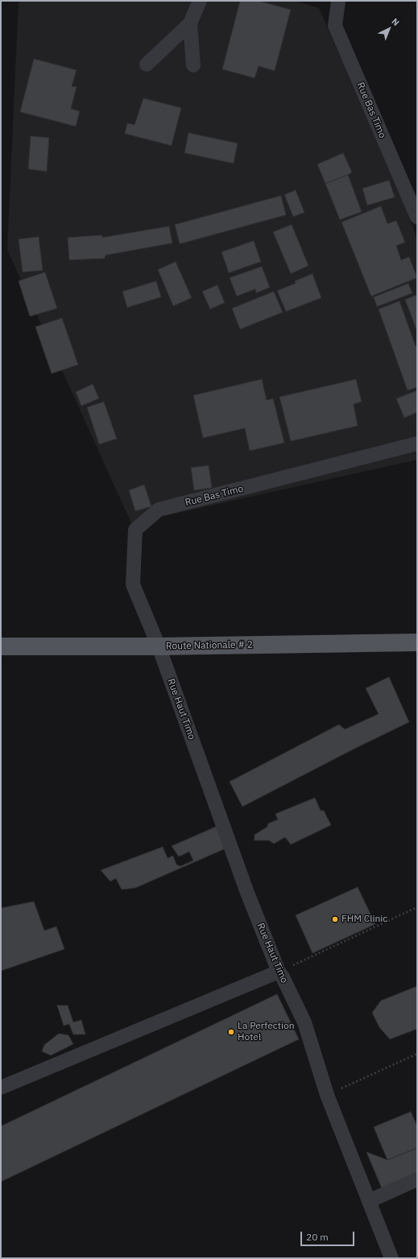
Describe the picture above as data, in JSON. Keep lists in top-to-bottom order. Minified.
{"streets":{"main road":["Route Nationale # 2"],"street":["Rue Bas Timo","Rue Haut Timo"]},"crossings":[["Rue Bas Timo","Route Nationale # 2"],["Rue Bas Timo","Rue Haut Timo"],["Route Nationale # 2","Rue Haut Timo"]],"places":["FHM Clinic","La Perfection Hotel"],"scale_bar":"20 m","north":"top right"}
